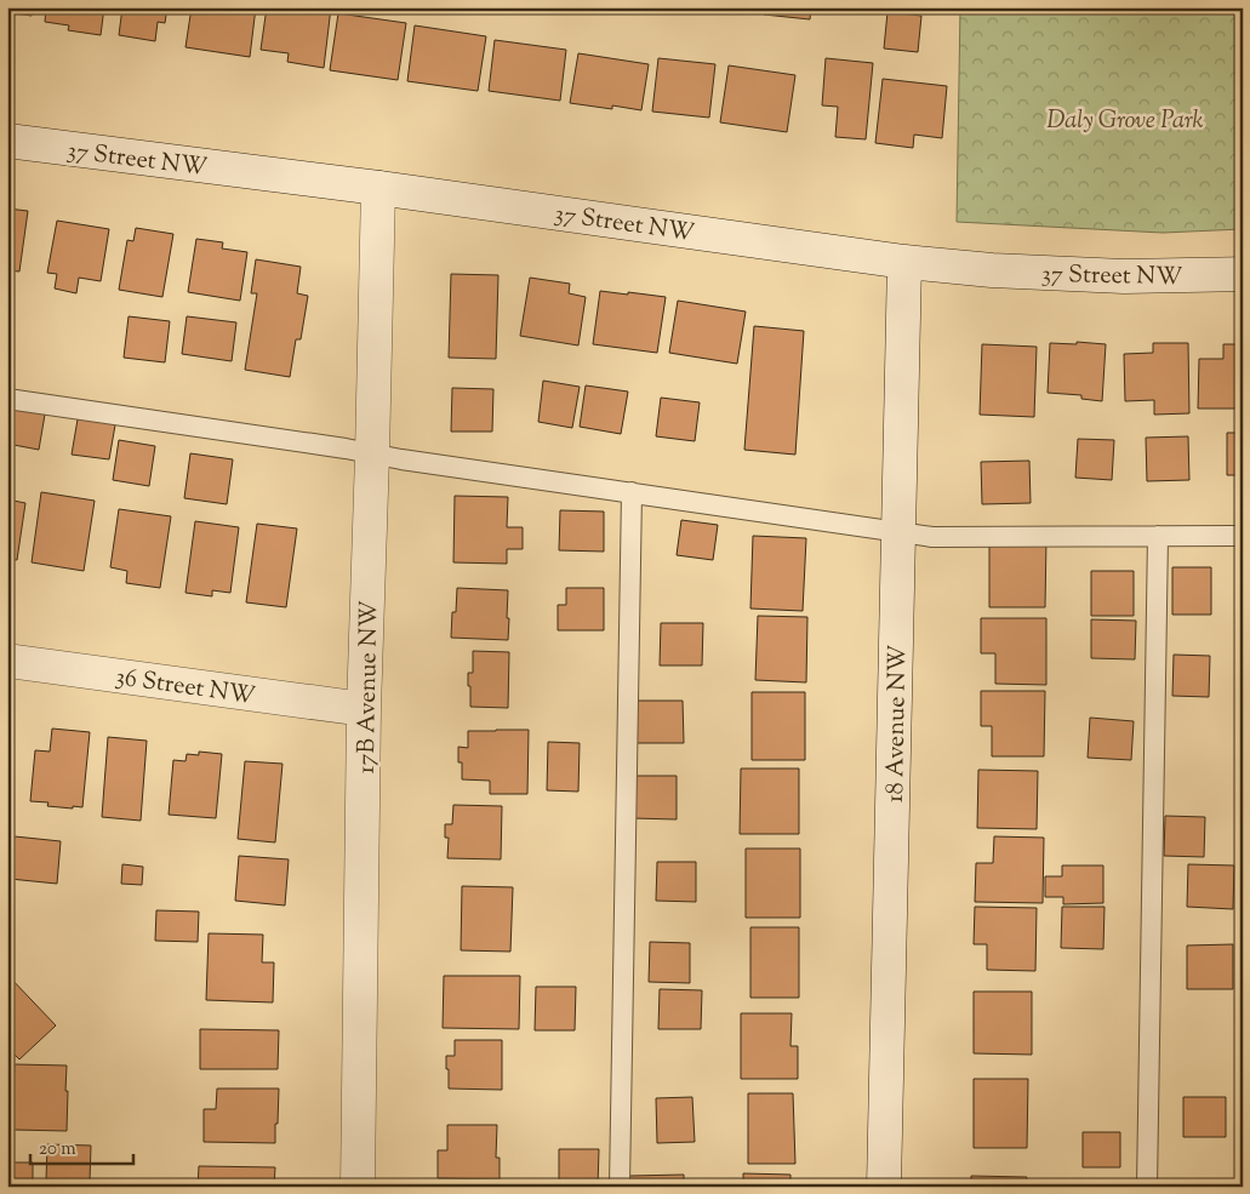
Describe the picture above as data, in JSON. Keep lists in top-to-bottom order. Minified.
{"streets":{"street":["37 Street NW","36 Street NW","17B Avenue NW","18 Avenue NW"]},"crossings":[["37 Street NW","17B Avenue NW"],["37 Street NW","18 Avenue NW"],["36 Street NW","17B Avenue NW"]],"parks":["Daly Grove Park"],"scale_bar":"20 m"}
